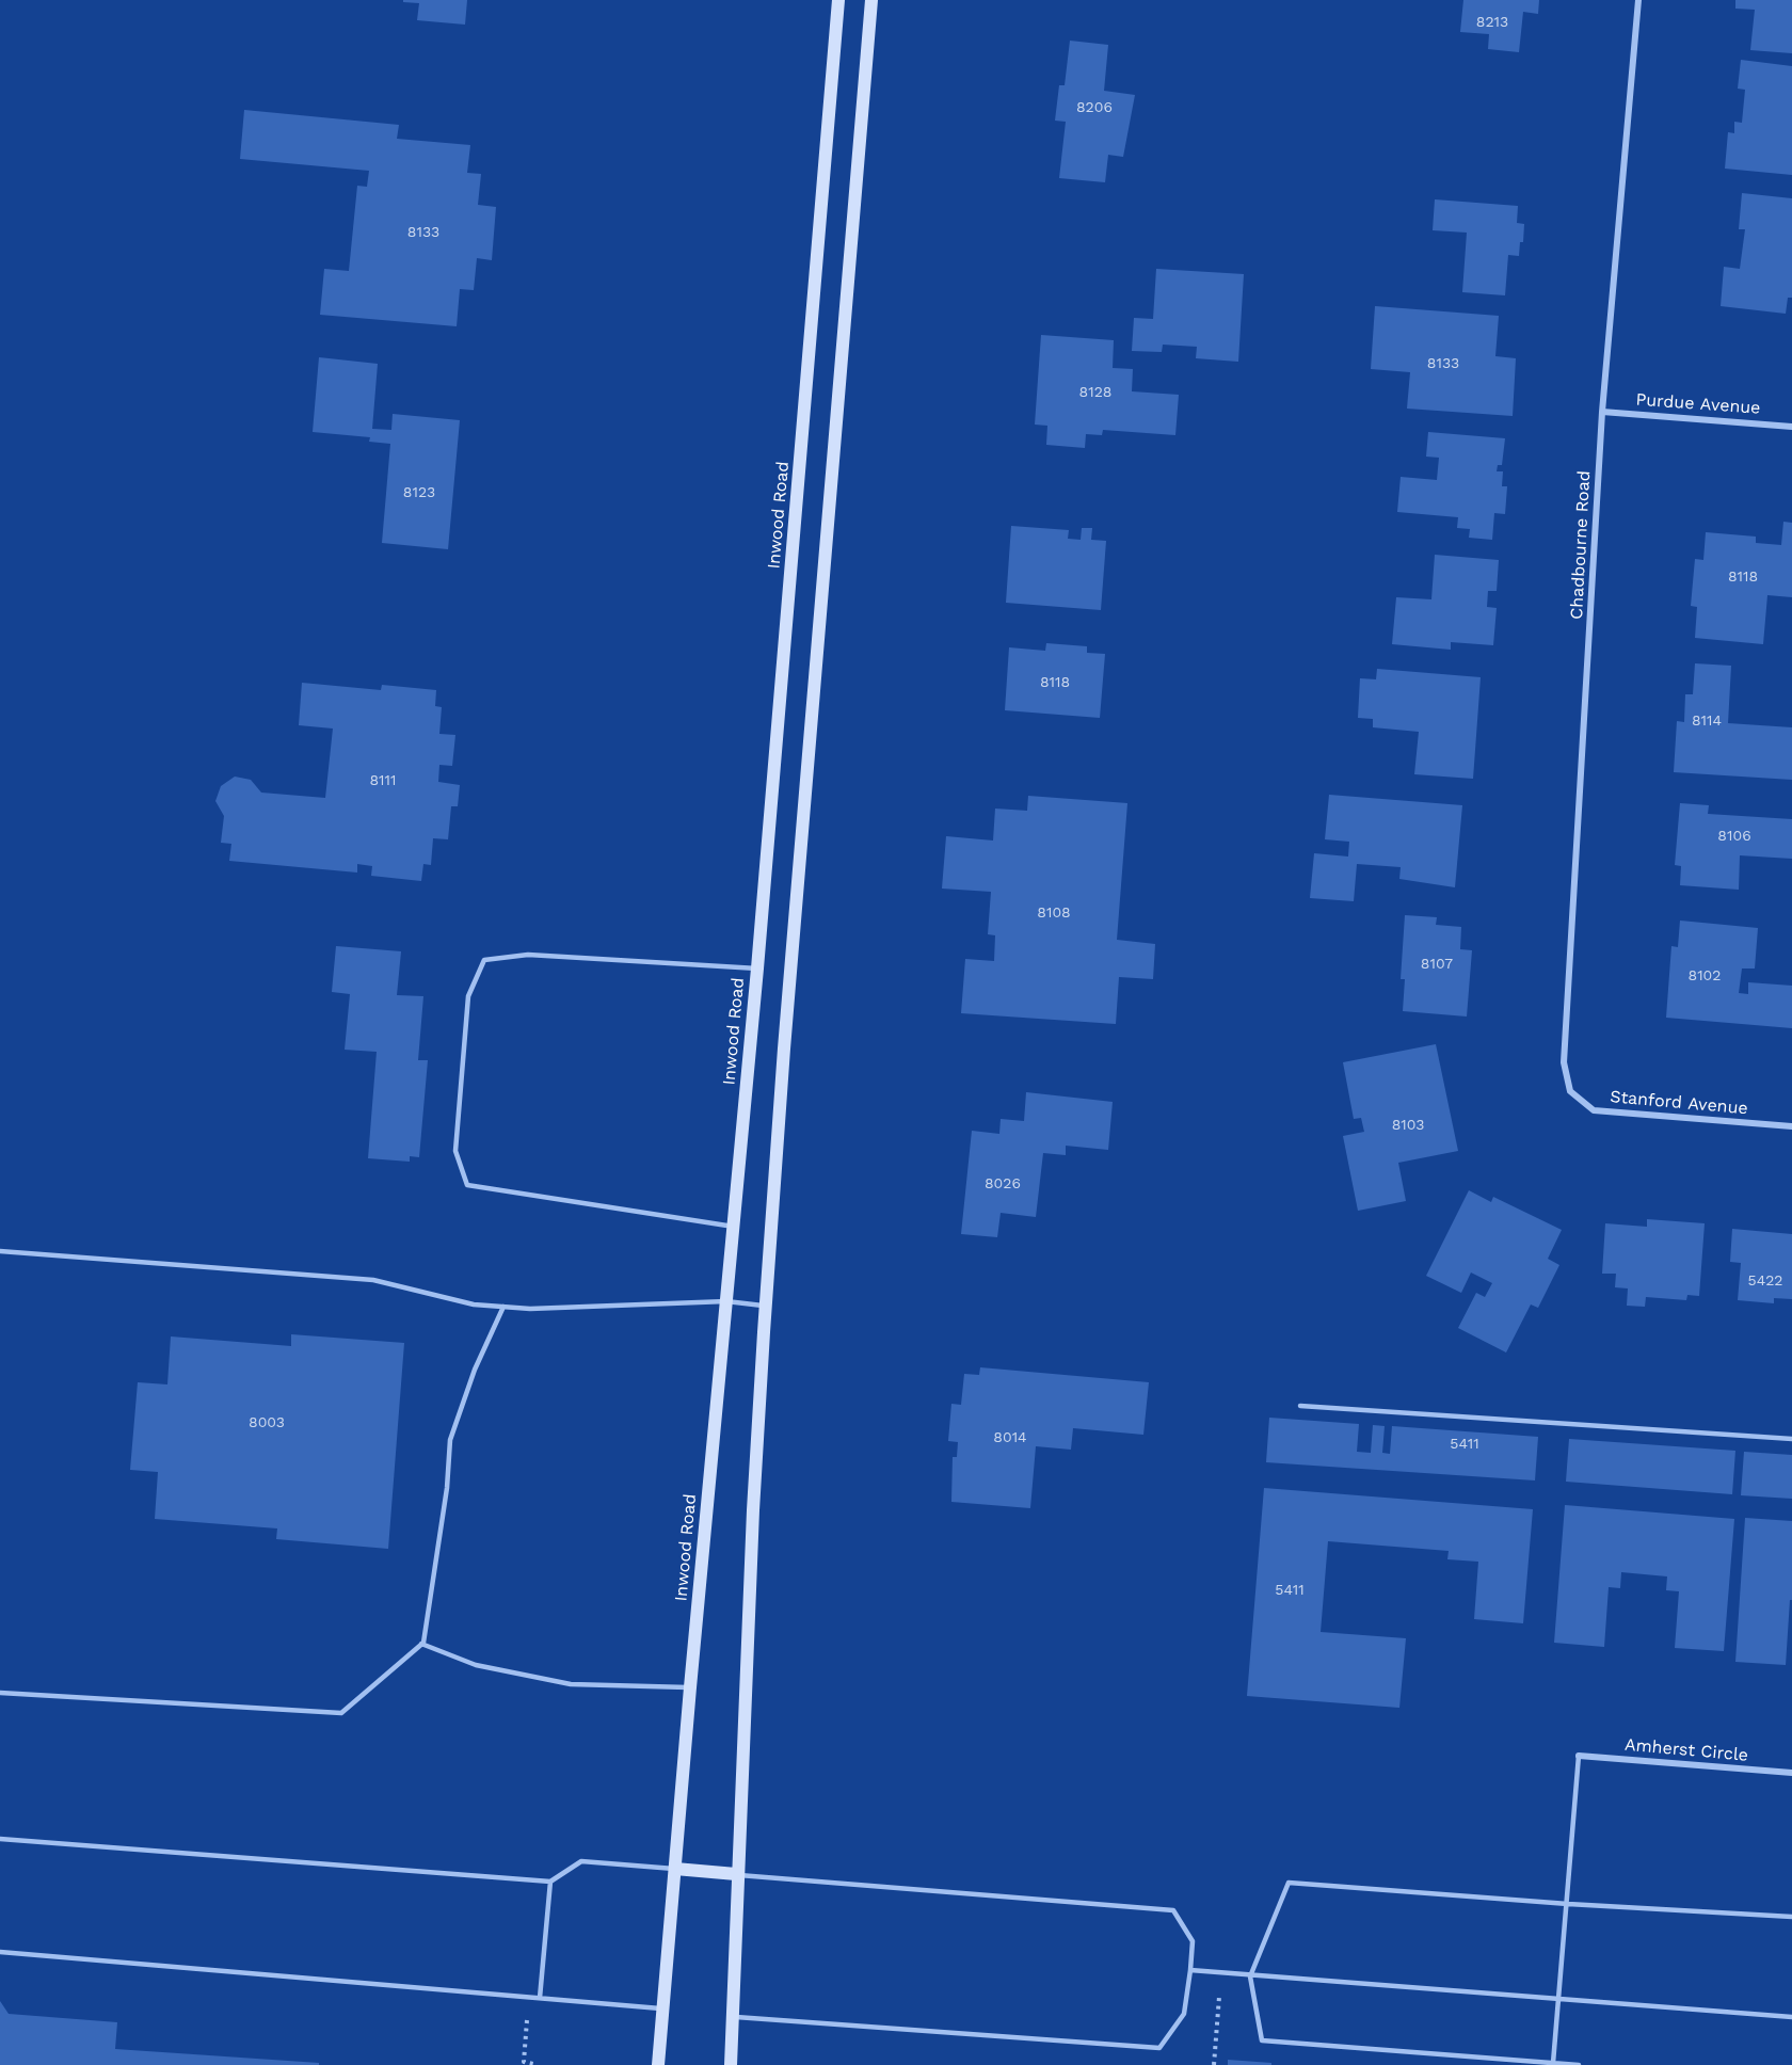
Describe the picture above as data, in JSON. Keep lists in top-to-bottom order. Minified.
{"streets":{"main road":["Inwood Road"],"street":["Purdue Avenue","Chadbourne Road","Stanford Avenue","Amherst Circle"]},"crossings":[["Purdue Avenue","Chadbourne Road"],["Chadbourne Road","Stanford Avenue"]],"house_numbers":["8213","8206","8133","8133","8128","8123","8118","8118","8114","8111","8106","8108","8107","8102","8103","8026","5422","8003","8014","5411","5411"]}
